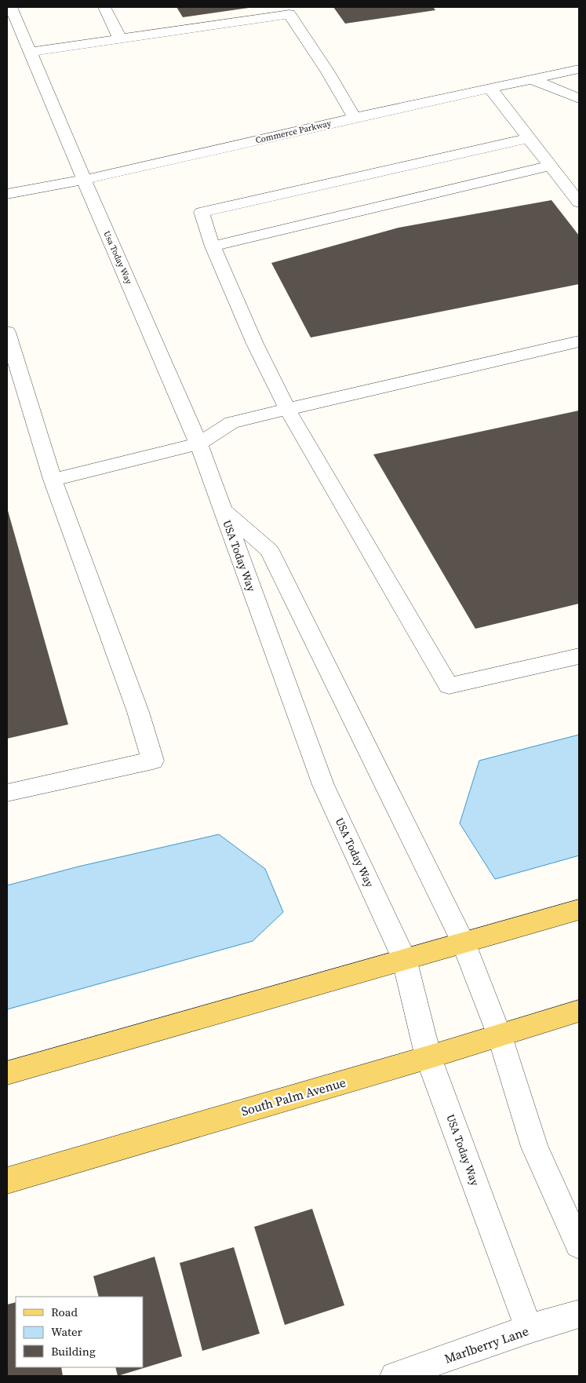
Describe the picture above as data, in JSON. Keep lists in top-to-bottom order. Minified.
{"streets":{"main road":["South Palm Avenue"],"street":["Commerce Parkway","Usa Today Way","USA Today Way","Marlberry Lane"]},"crossings":[["Commerce Parkway","Usa Today Way"],["Usa Today Way","USA Today Way"],["USA Today Way","South Palm Avenue"],["USA Today Way","Marlberry Lane"]],"legend":["Road","Water","Building"]}
